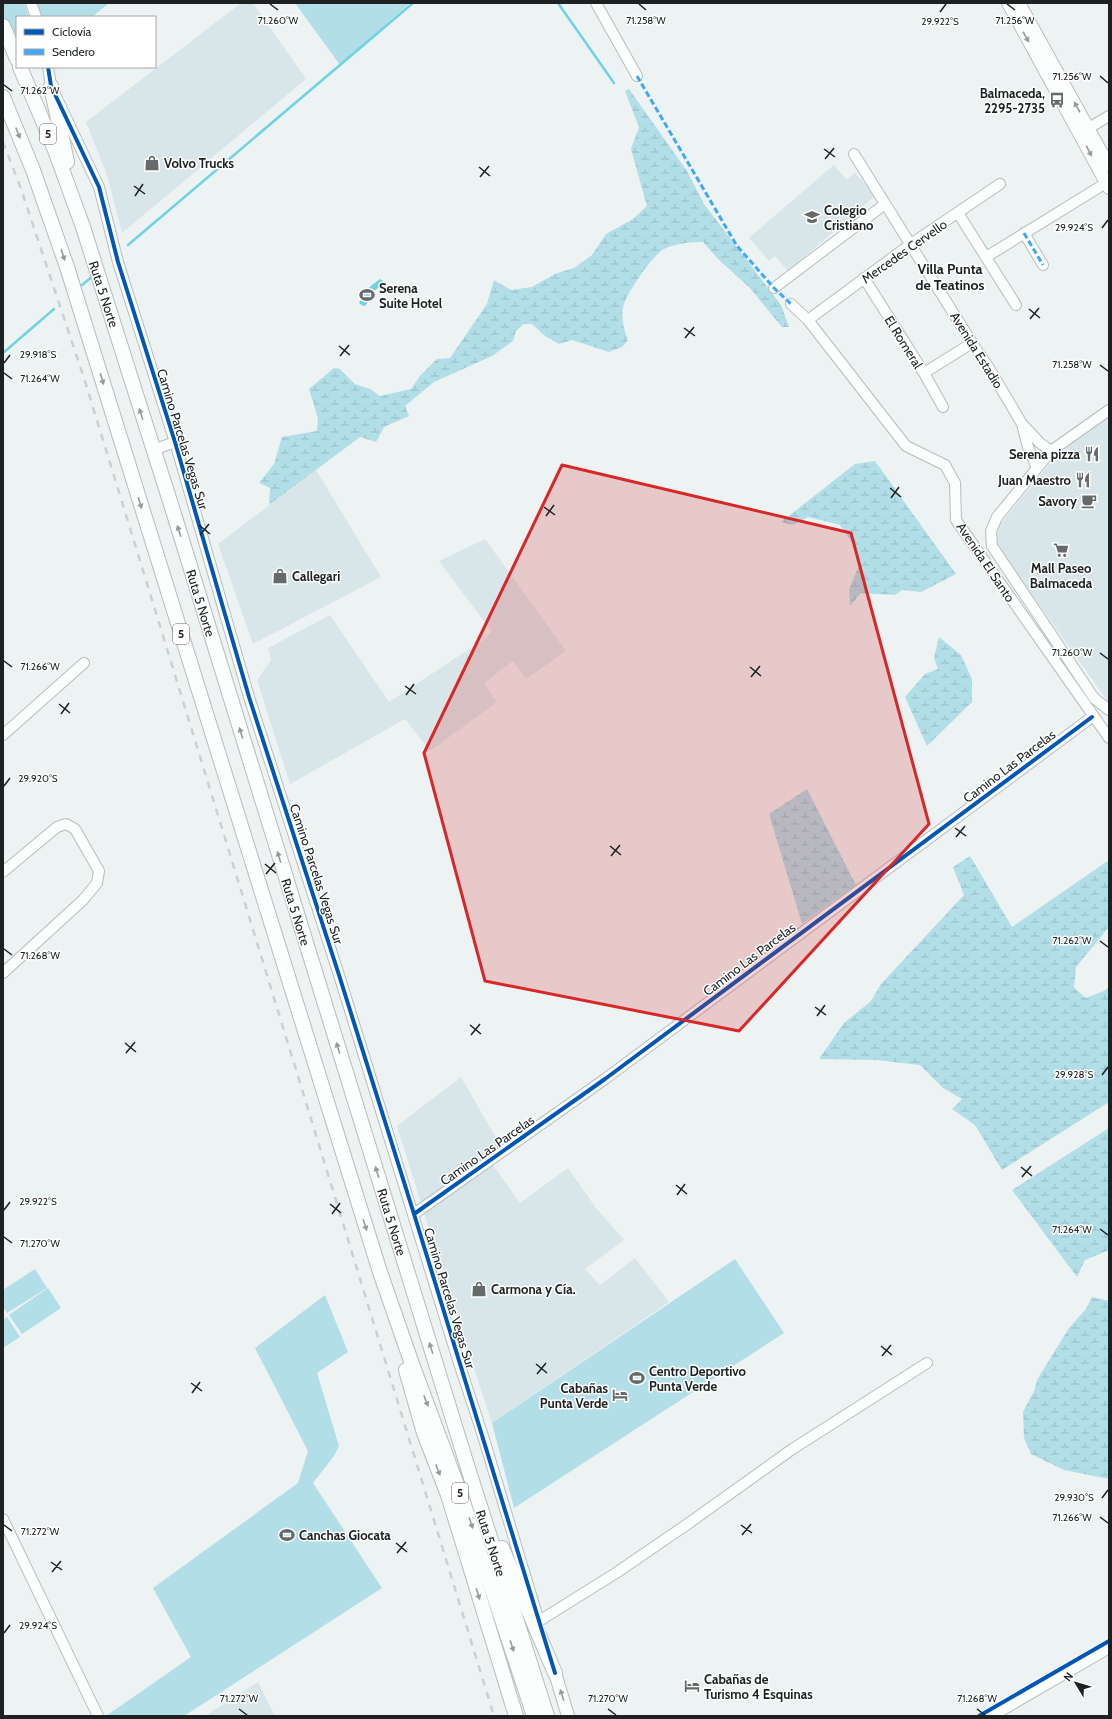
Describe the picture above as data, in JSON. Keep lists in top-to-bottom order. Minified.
{"streets":{"highway":["5","Ruta 5 Norte"],"main road":["Camino Parcelas Vegas Sur"],"street":["Mercedes Cervello","El Romeral","Avenida Estadio","Avenida El Santo","Camino Las Parcelas"]},"crossings":[["Mercedes Cervello","El Romeral"],["Mercedes Cervello","Avenida Estadio"],["Mercedes Cervello","Avenida El Santo"],["Camino Parcelas Vegas Sur","Camino Las Parcelas"],["Avenida El Santo","Camino Las Parcelas"]],"districts":["Villa Punta de Teatinos"],"places":{"bus stop":["Balmaceda, 2295-2735"],"shop":["Volvo Trucks","Callegari","Carmona y Cía."],"school or university":["Colegio Cristiano"],"sports":["Serena Suite Hotel","Centro Deportivo Punta Verde","Canchas Giocata"],"restaurant":["Serena pizza","Juan Maestro"],"cafe":["Savory"],"supermarket":["Mall Paseo Balmaceda"],"hotel":["Cabañas Punta Verde","Cabañas de Turismo 4 Esquinas"]},"legend":["Ciclovía","Sendero"],"north":"top left","coordinates":["71.260°W","71.258°W","71.256°W","29.922°S","71.262°W","29.924°S","29.918°S","71.264°W","71.266°W","29.920°S","71.268°W","29.928°S","71.270°W","29.930°S","71.272°W"]}
